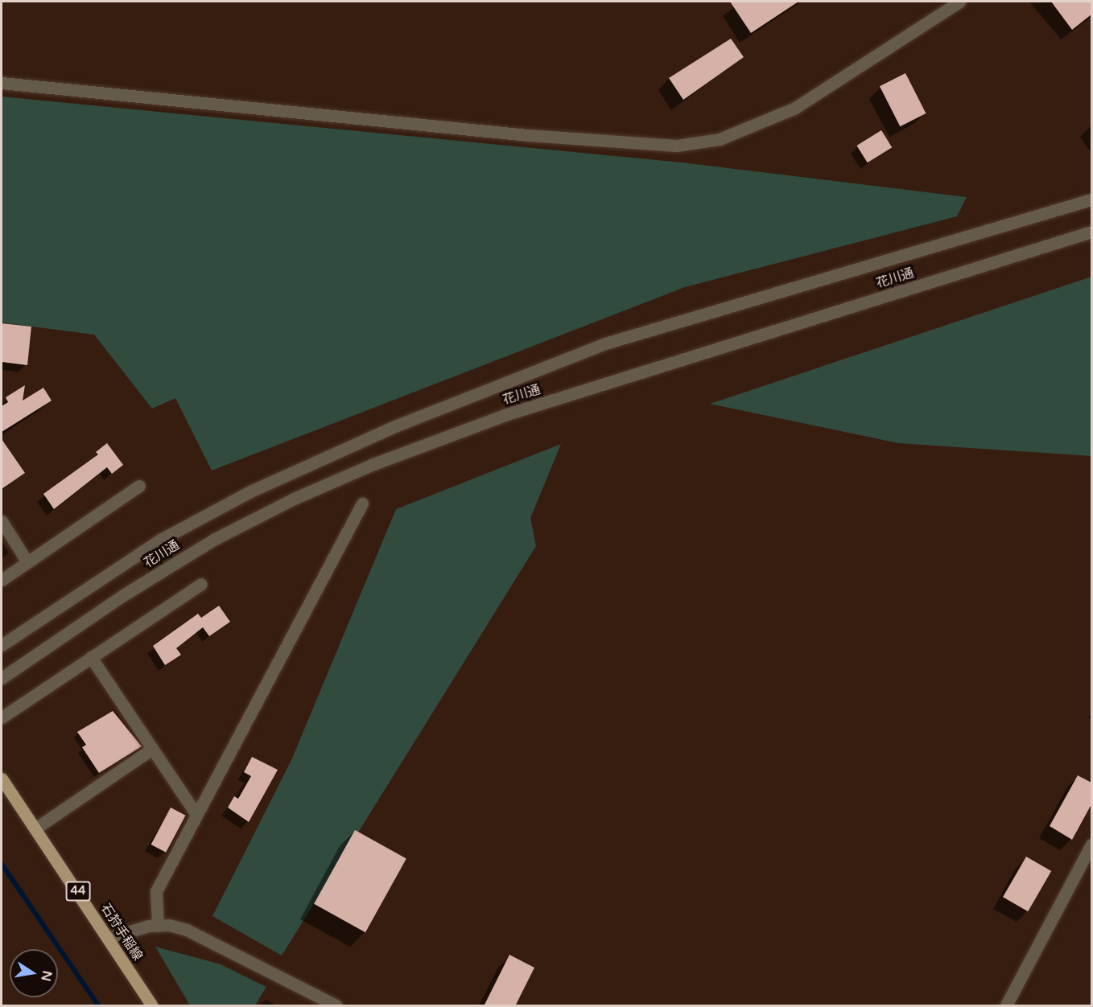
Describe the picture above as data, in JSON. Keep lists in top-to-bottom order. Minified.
{"streets":{"main road":["44","石狩手稲線"],"street":["花川通"]},"north":"right"}
